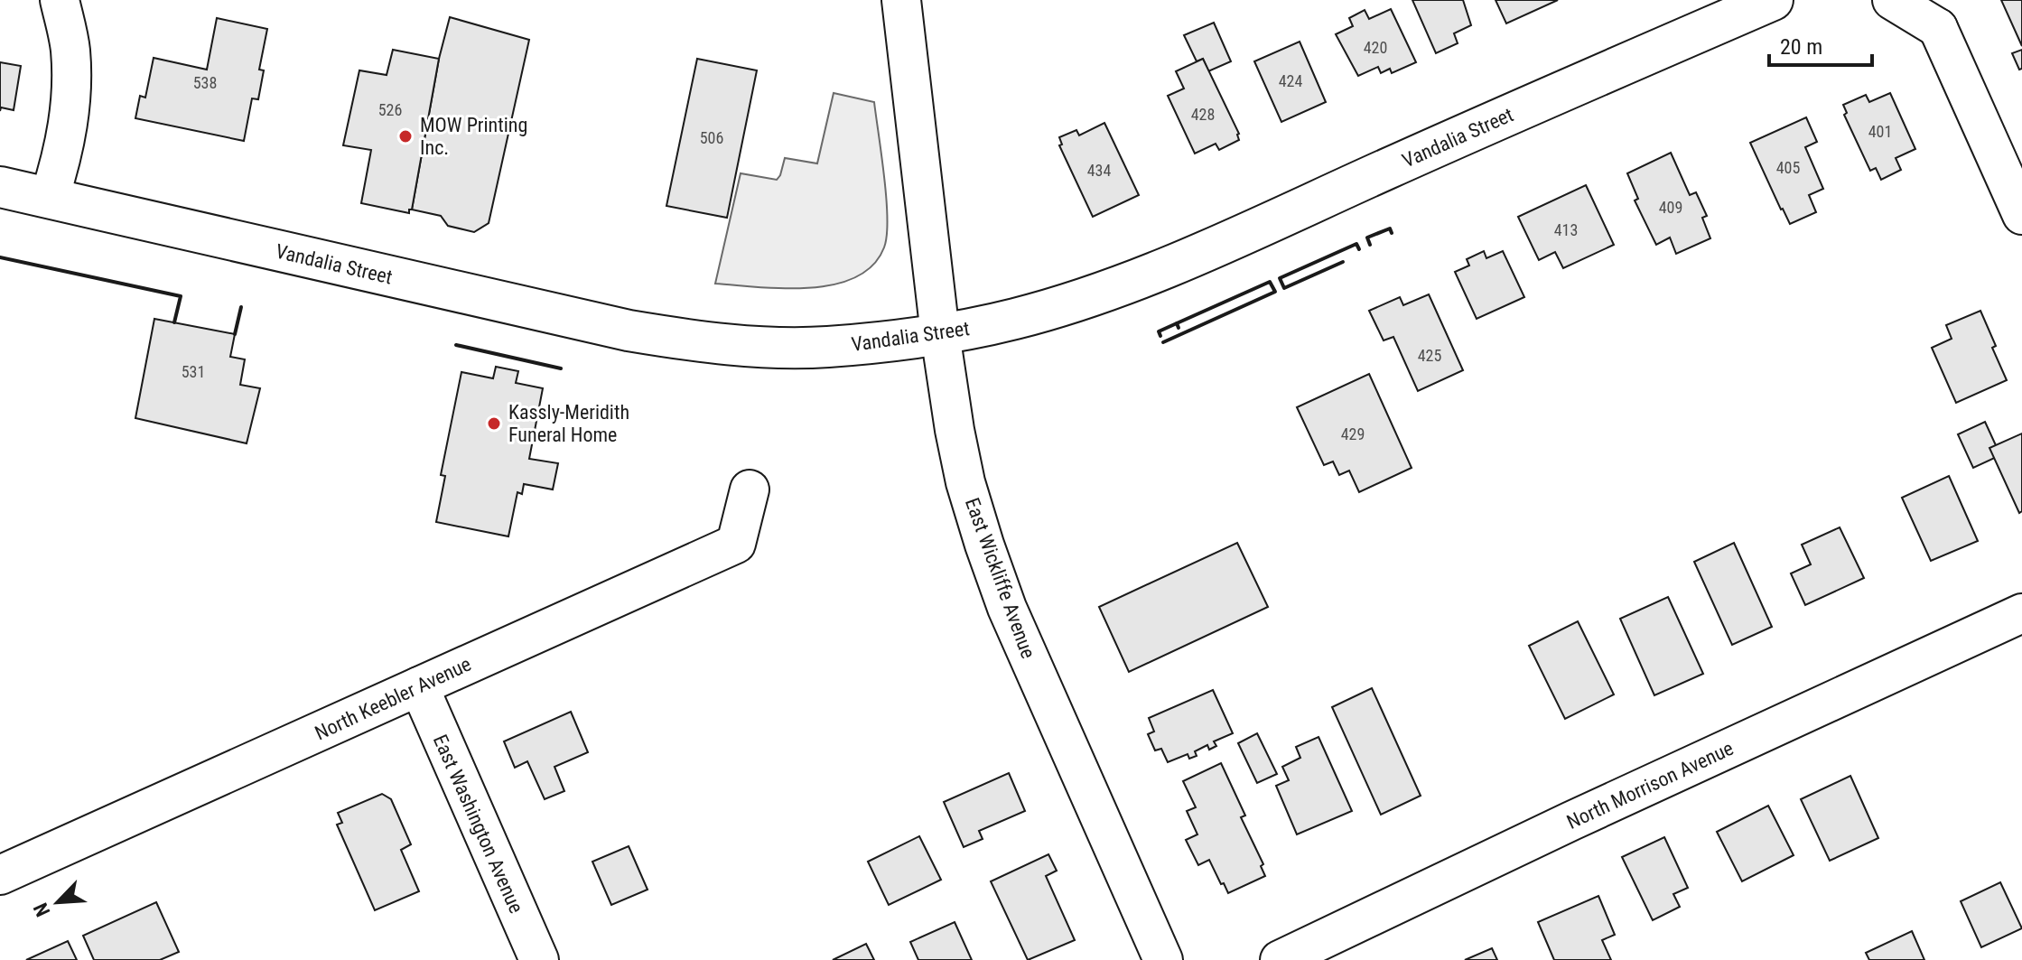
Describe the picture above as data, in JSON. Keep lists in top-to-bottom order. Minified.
{"streets":{"main road":["Vandalia Street"],"street":["East Wickliffe Avenue","North Keebler Avenue","North Morrison Avenue","East Washington Avenue"]},"crossings":[["Vandalia Street","East Wickliffe Avenue"],["North Keebler Avenue","East Washington Avenue"]],"places":["MOW Printing Inc.","Kassly-Meridith Funeral Home"],"house_numbers":["420","424","538","526","428","401","506","405","434","409","413","425","531","429"],"scale_bar":"20 m","north":"bottom left"}
